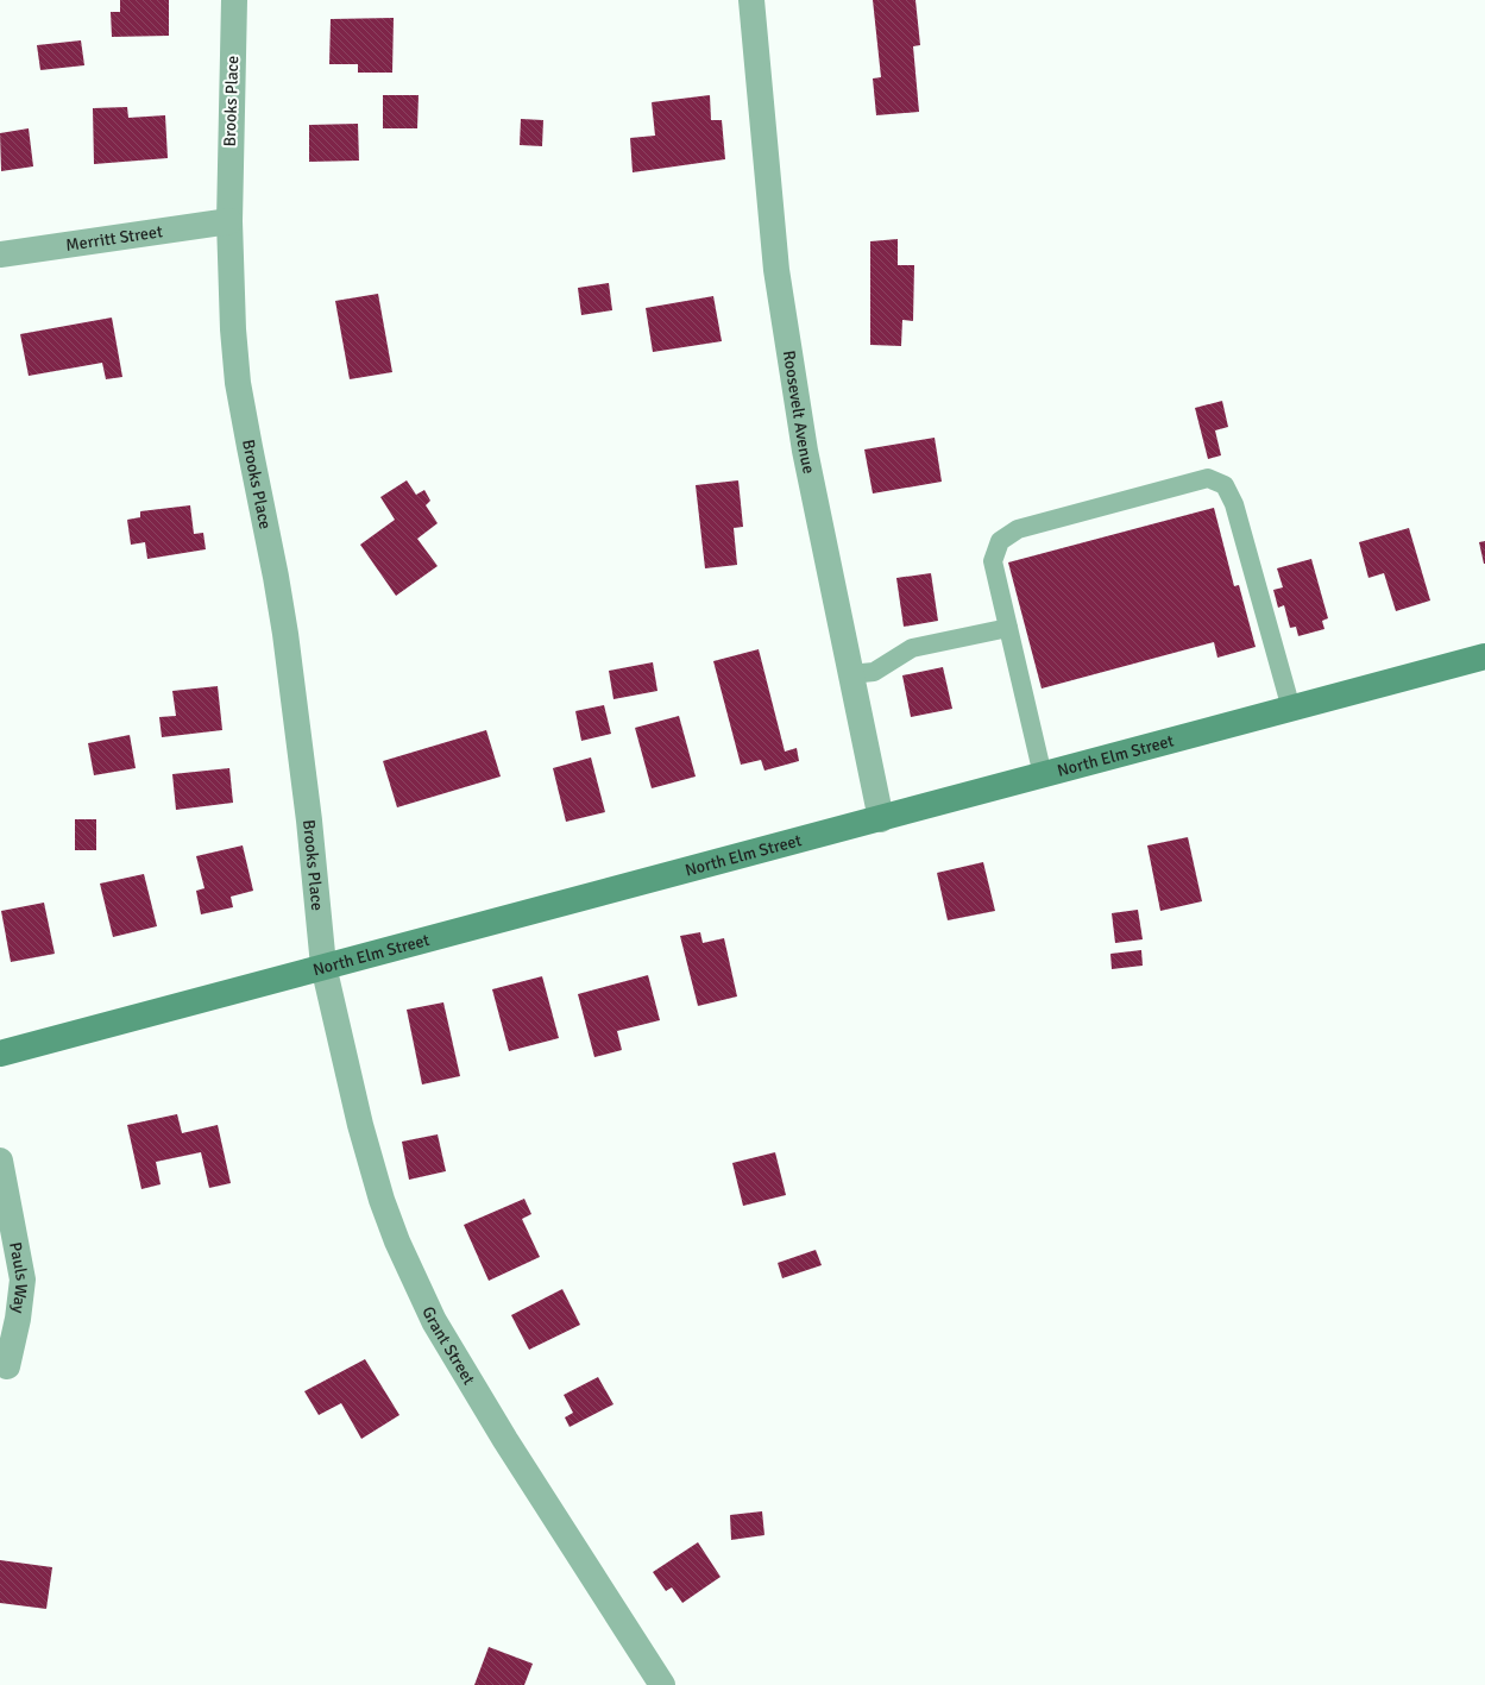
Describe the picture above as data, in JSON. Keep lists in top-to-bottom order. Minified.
{"streets":{"main road":["North Elm Street"],"street":["Brooks Place","Merritt Street","Roosevelt Avenue","Pauls Way","Grant Street"]},"crossings":[["Brooks Place","Merritt Street"],["Brooks Place","North Elm Street"],["Brooks Place","Grant Street"],["Roosevelt Avenue","North Elm Street"],["North Elm Street","Grant Street"]]}
